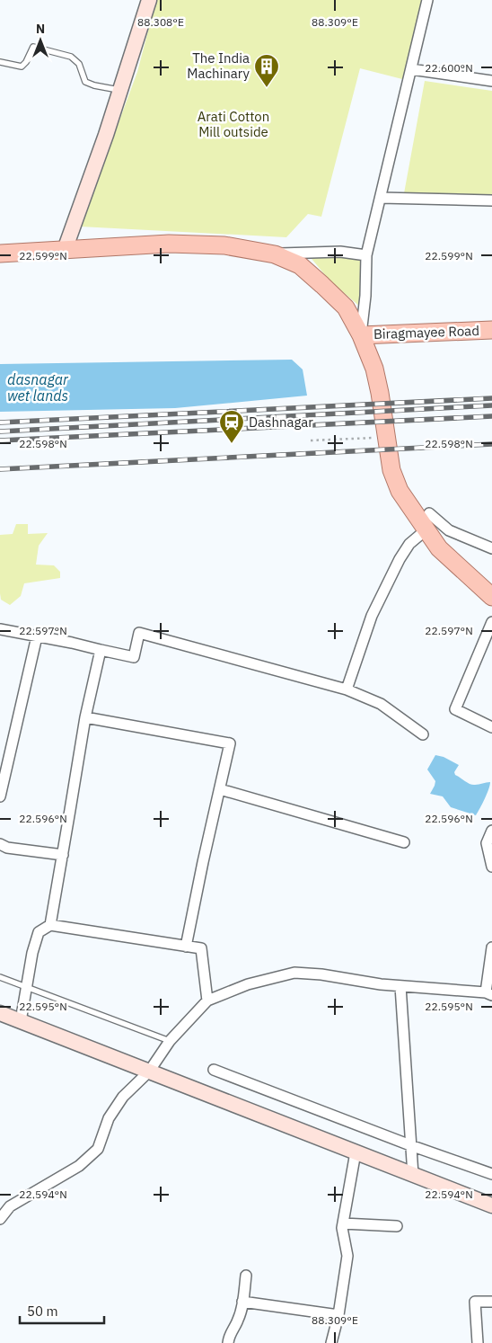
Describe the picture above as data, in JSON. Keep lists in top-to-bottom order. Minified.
{"streets":{"main road":["Biragmayee Road"]},"water":["dasnagar wet lands"],"parks":["Arati Cotton Mill outside"],"places":{"building":["The India Machinary"],"station":["Dashnagar"]},"scale_bar":"50 m","north":"top","coordinates":["88.308°E","88.309°E","22.600°N","22.599°N","22.598°N","22.597°N","22.596°N","22.595°N","22.594°N"]}
